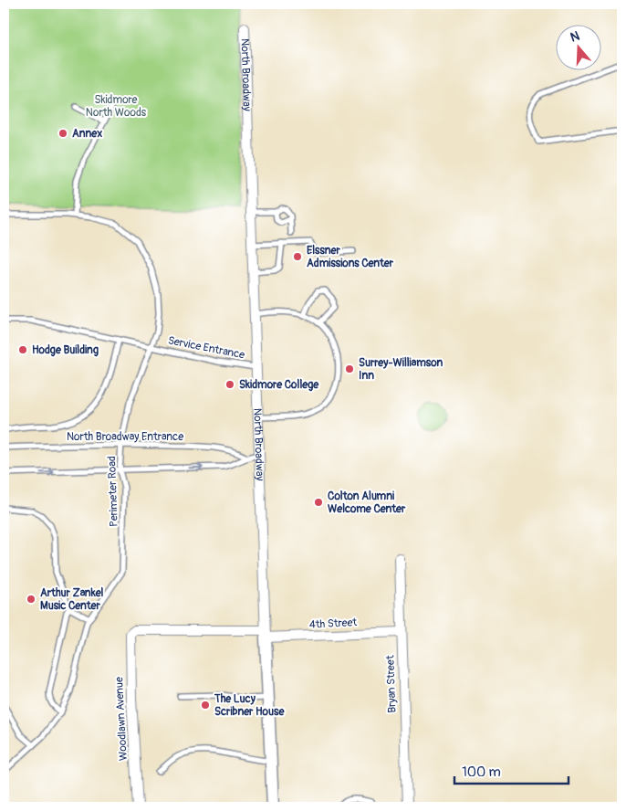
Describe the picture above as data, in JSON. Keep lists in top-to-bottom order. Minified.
{"streets":{"street":["North Broadway","4th Street","Bryan Street","Woodlawn Avenue"],"lane":["Service Entrance","North Broadway Entrance","Perimeter Road"]},"crossings":[["North Broadway","Service Entrance"],["North Broadway","North Broadway Entrance"],["North Broadway","4th Street"],["Service Entrance","Perimeter Road"],["North Broadway Entrance","Perimeter Road"],["4th Street","Bryan Street"],["4th Street","Woodlawn Avenue"]],"parks":["Skidmore North Woods"],"places":["Annex","Elssner Admissions Center","Hodge Building","Surrey-Williamson Inn","Skidmore College","Colton Alumni Welcome Center","Arthur Zankel Music Center","The Lucy Scribner House"],"scale_bar":"100 m","north":"top"}
